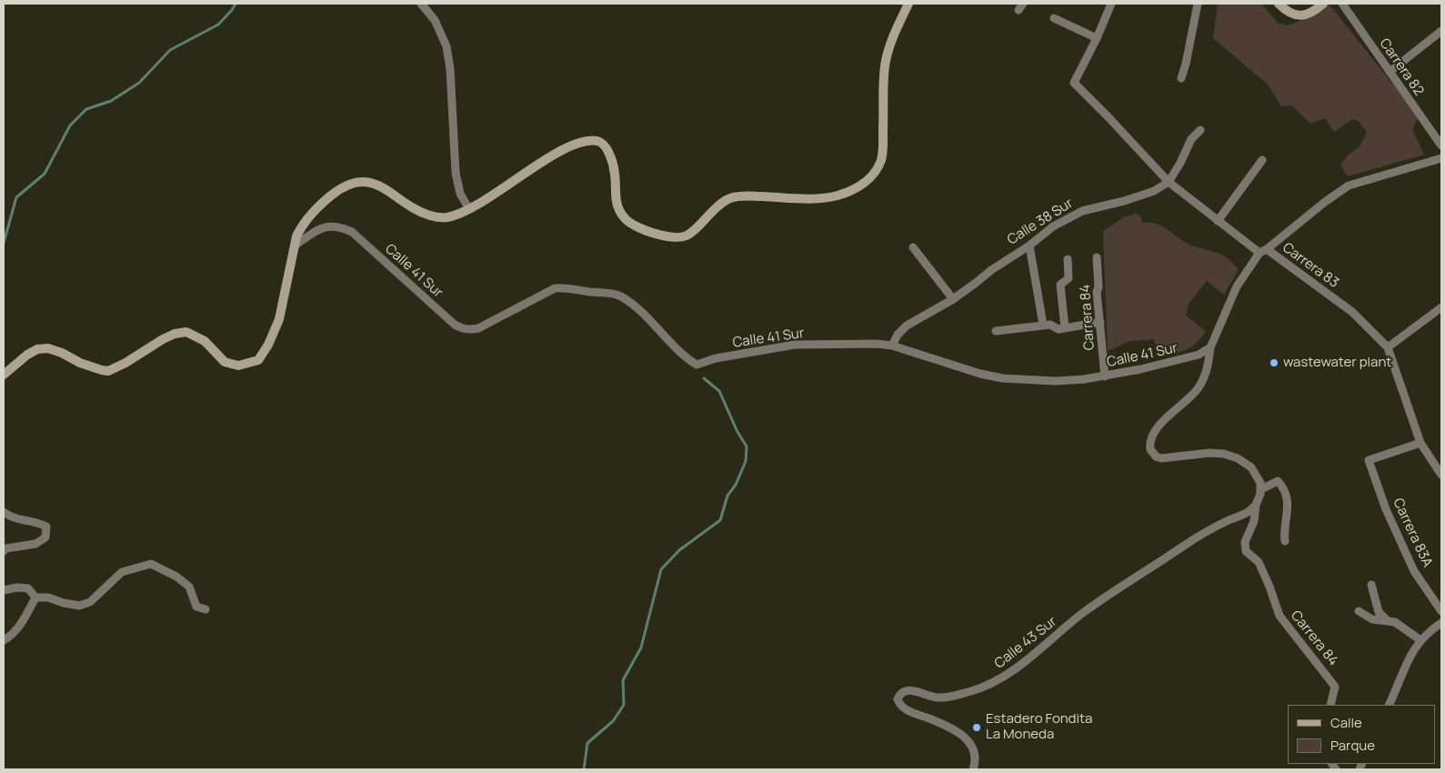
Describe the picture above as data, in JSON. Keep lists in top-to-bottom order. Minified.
{"streets":{"street":["Carrera 82","Calle 38 Sur","Carrera 83","Calle 41 Sur","Carrera 84","Carrera 83A","Calle 43 Sur"]},"crossings":[["Calle 38 Sur","Carrera 83"],["Calle 38 Sur","Calle 41 Sur"],["Carrera 83","Carrera 83A"],["Calle 41 Sur","Carrera 84"],["Carrera 84","Calle 43 Sur"]],"places":["wastewater plant","Estadero Fondita La Moneda"],"legend":["Calle","Parque"]}
